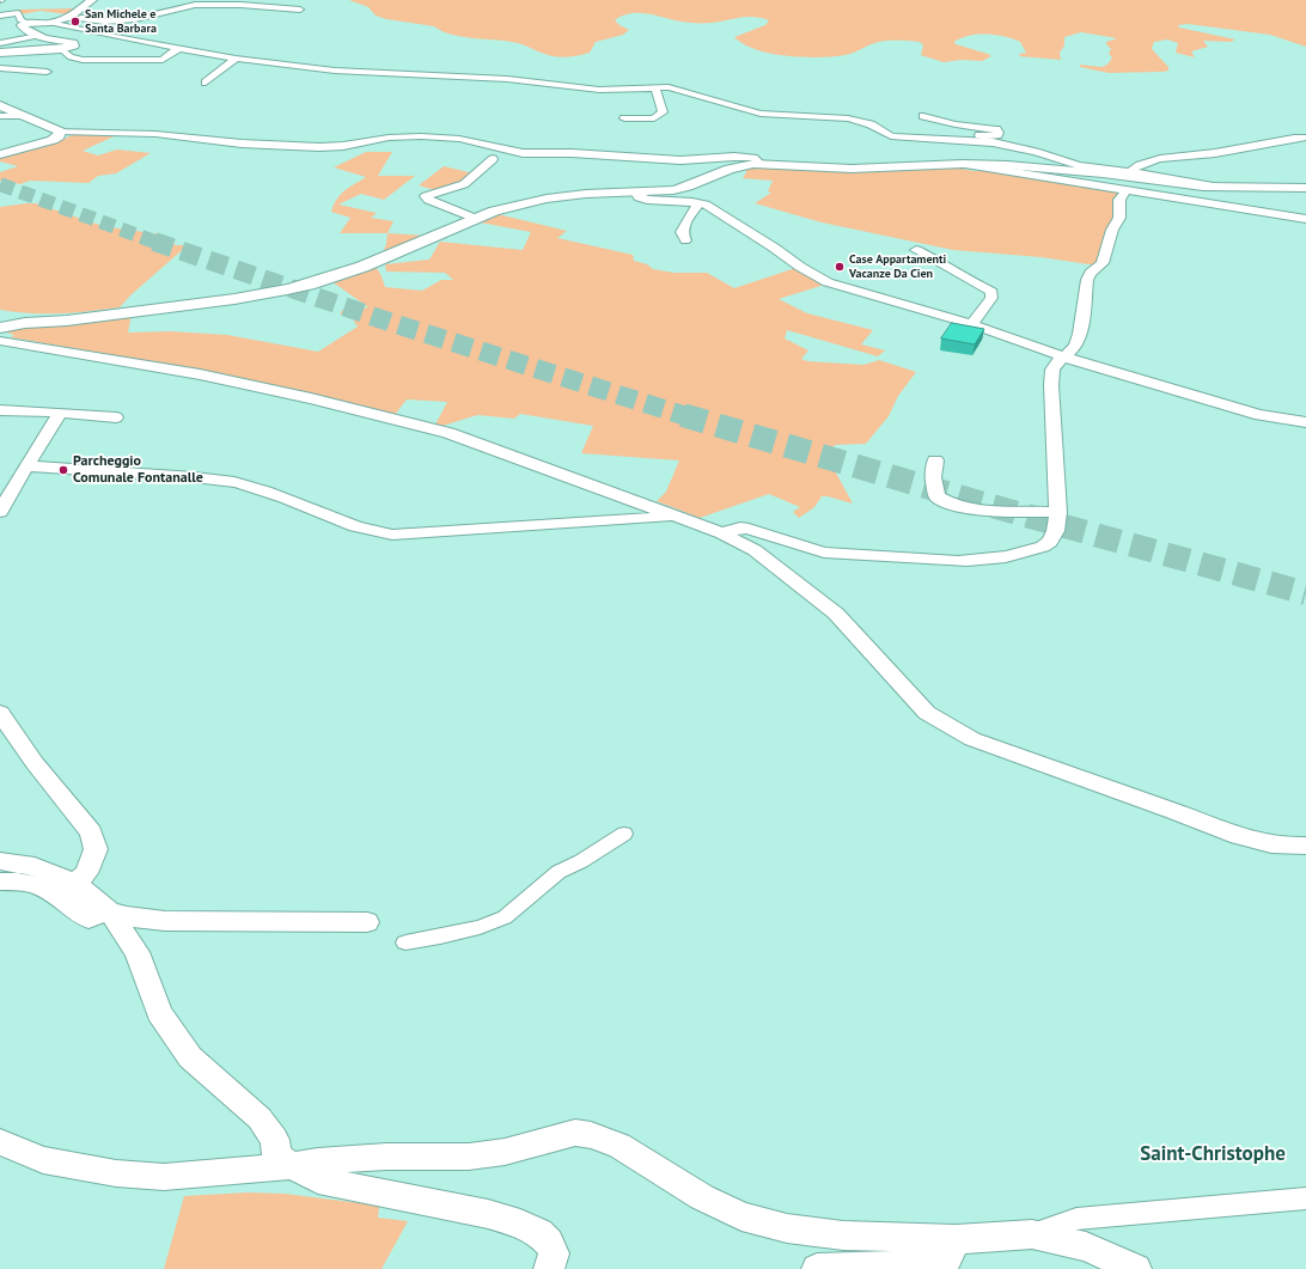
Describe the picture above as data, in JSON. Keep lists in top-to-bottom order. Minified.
{"districts":["Saint-Christophe"],"places":["San Michele e Santa Barbara","Case Appartamenti Vacanze Da Cien","Parcheggio Comunale Fontanalle"]}
